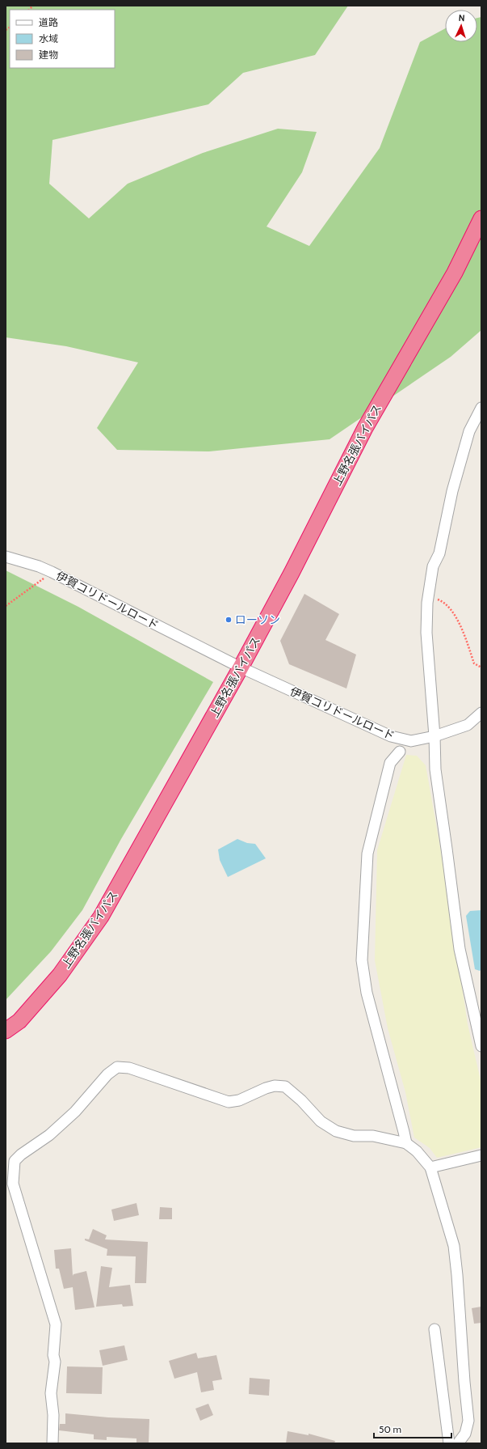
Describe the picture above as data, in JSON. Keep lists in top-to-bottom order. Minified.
{"streets":{"highway":["上野名張バイパス"],"street":["伊賀コリドールロード"]},"crossings":[["上野名張バイパス","伊賀コリドールロード"]],"places":["ローソン"],"legend":["道路","水域","建物"],"scale_bar":"50 m","north":"top"}
